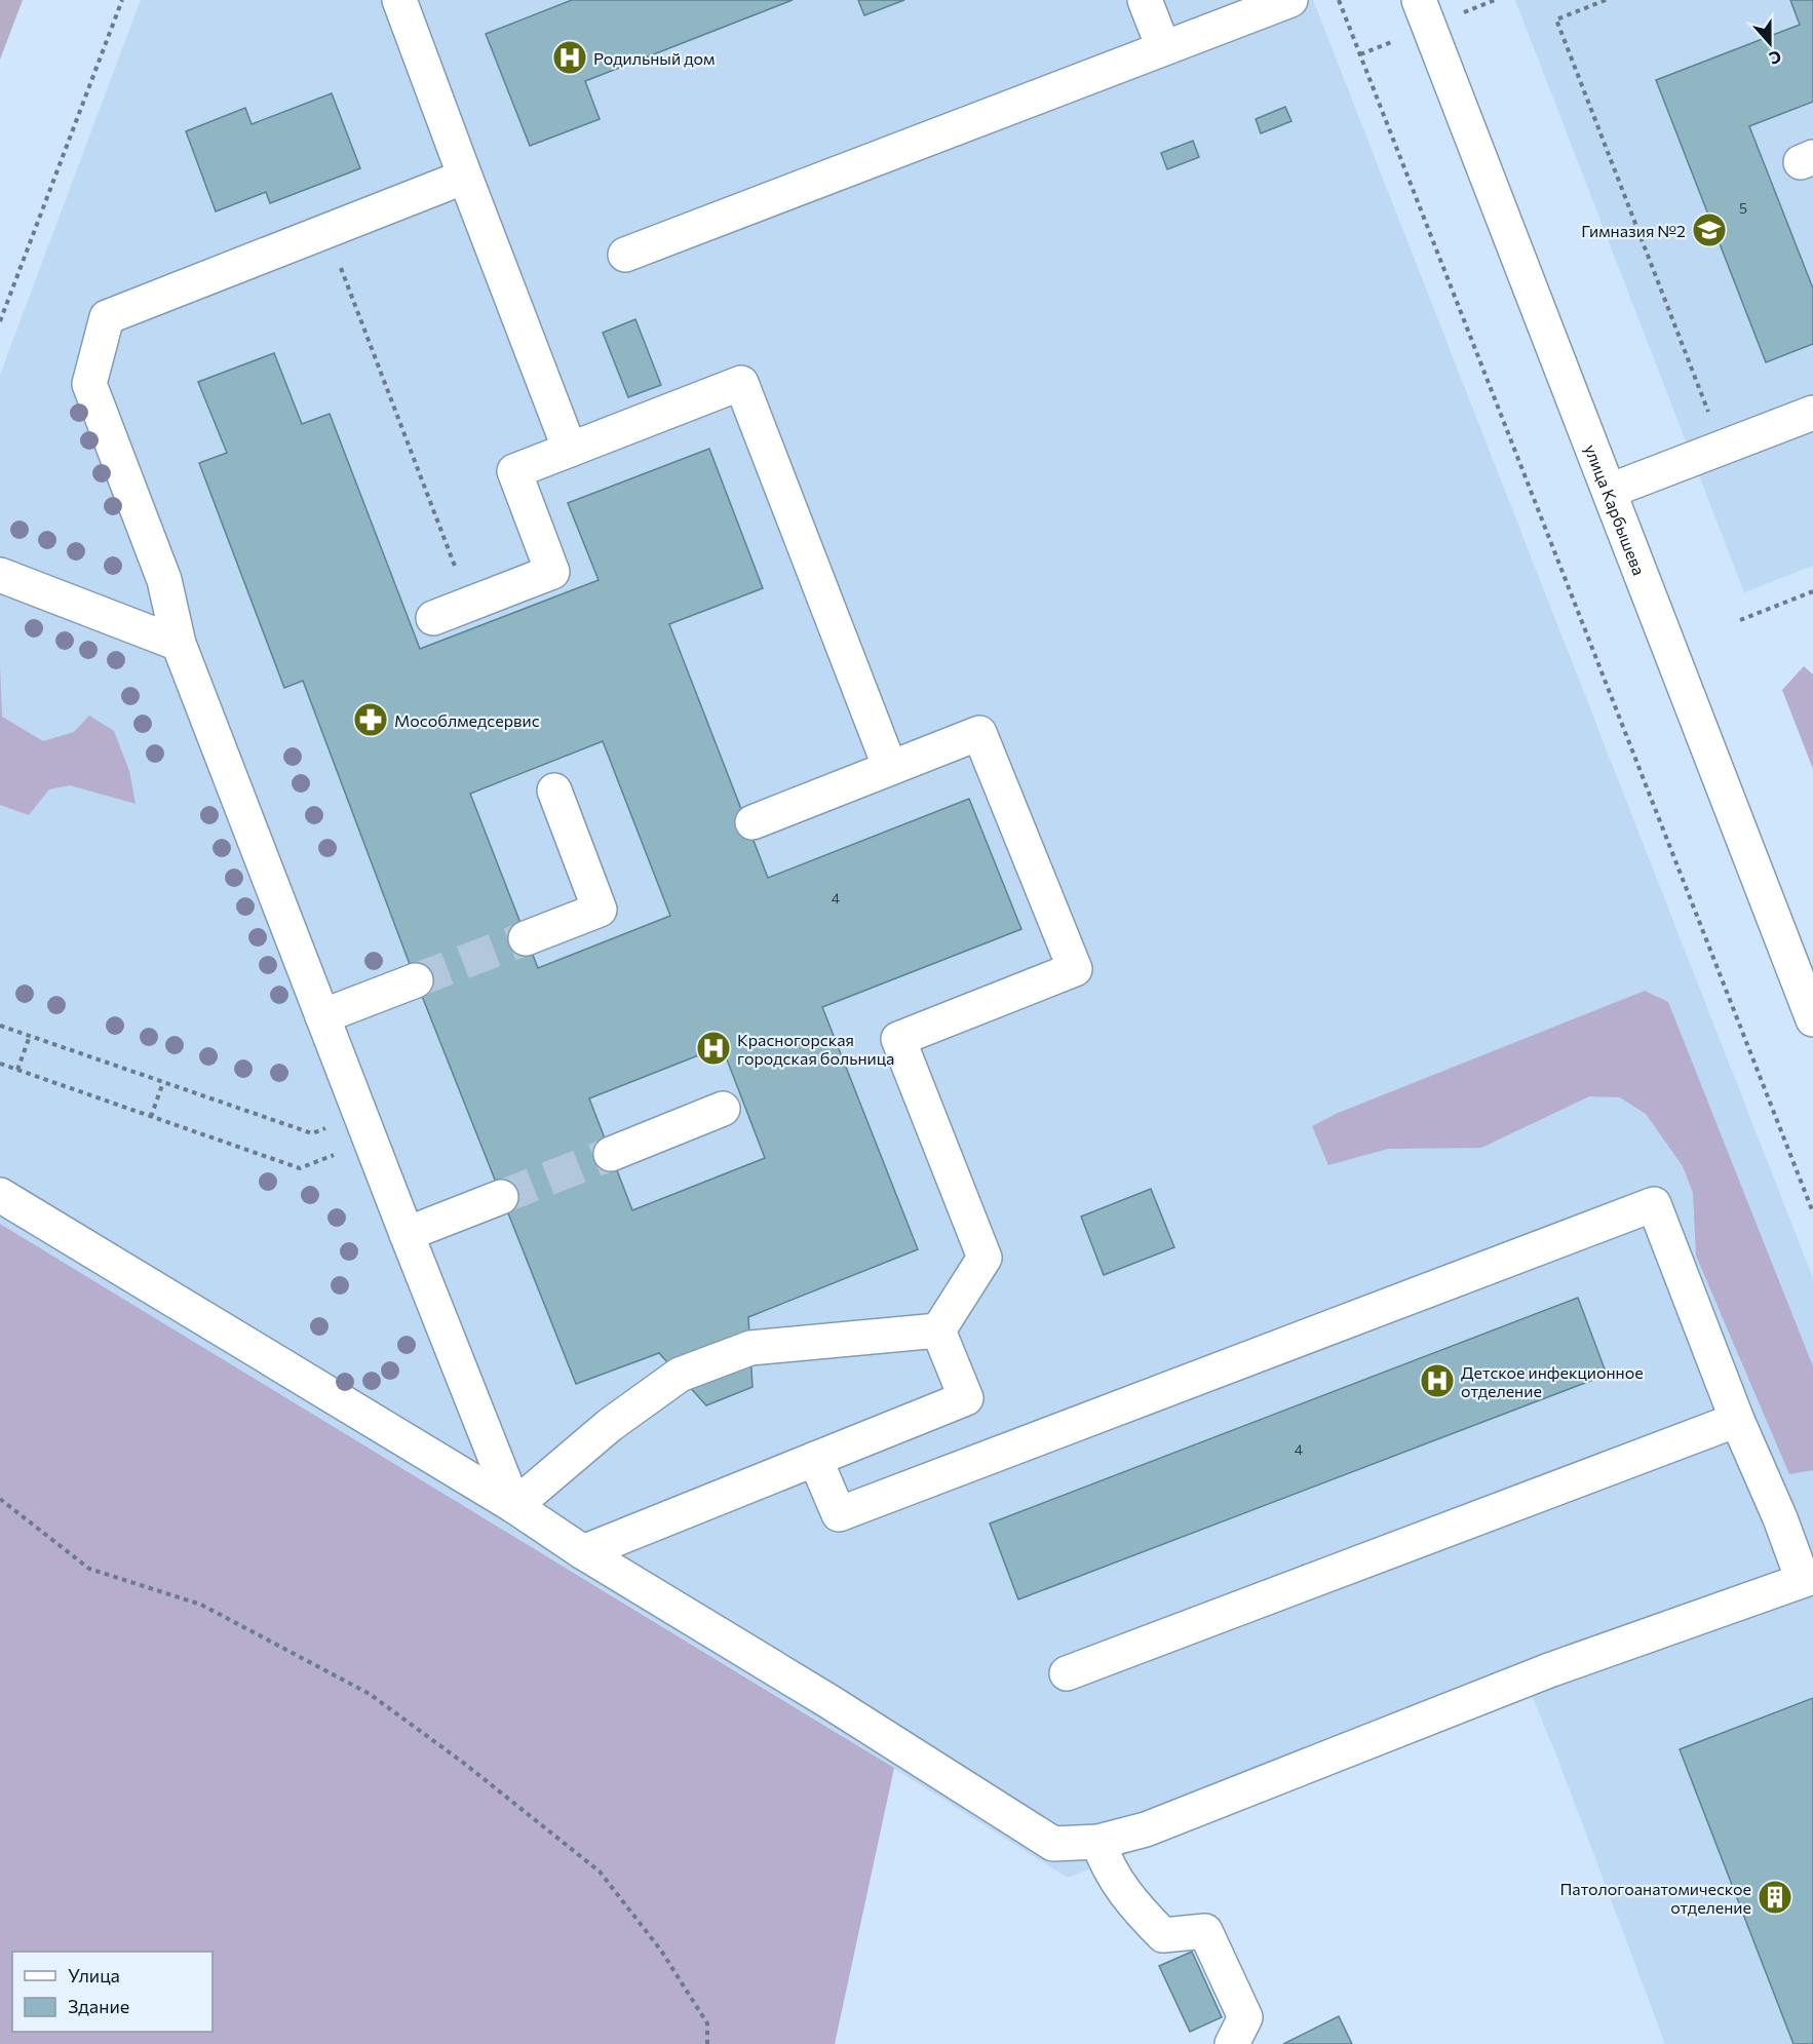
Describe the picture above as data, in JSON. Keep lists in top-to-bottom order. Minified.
{"streets":{"street":["улица Карбышева"]},"places":{"hospital":["Родильный дом","Красногорская городская больница","Детское инфекционное отделение"],"school or university":["Гимназия №2"],"pharmacy":["Мособлмедсервис"],"building":["Патологоанатомическое отделение"]},"house_numbers":["5","4","4"],"legend":["Улица","Здание"],"north":"bottom"}
